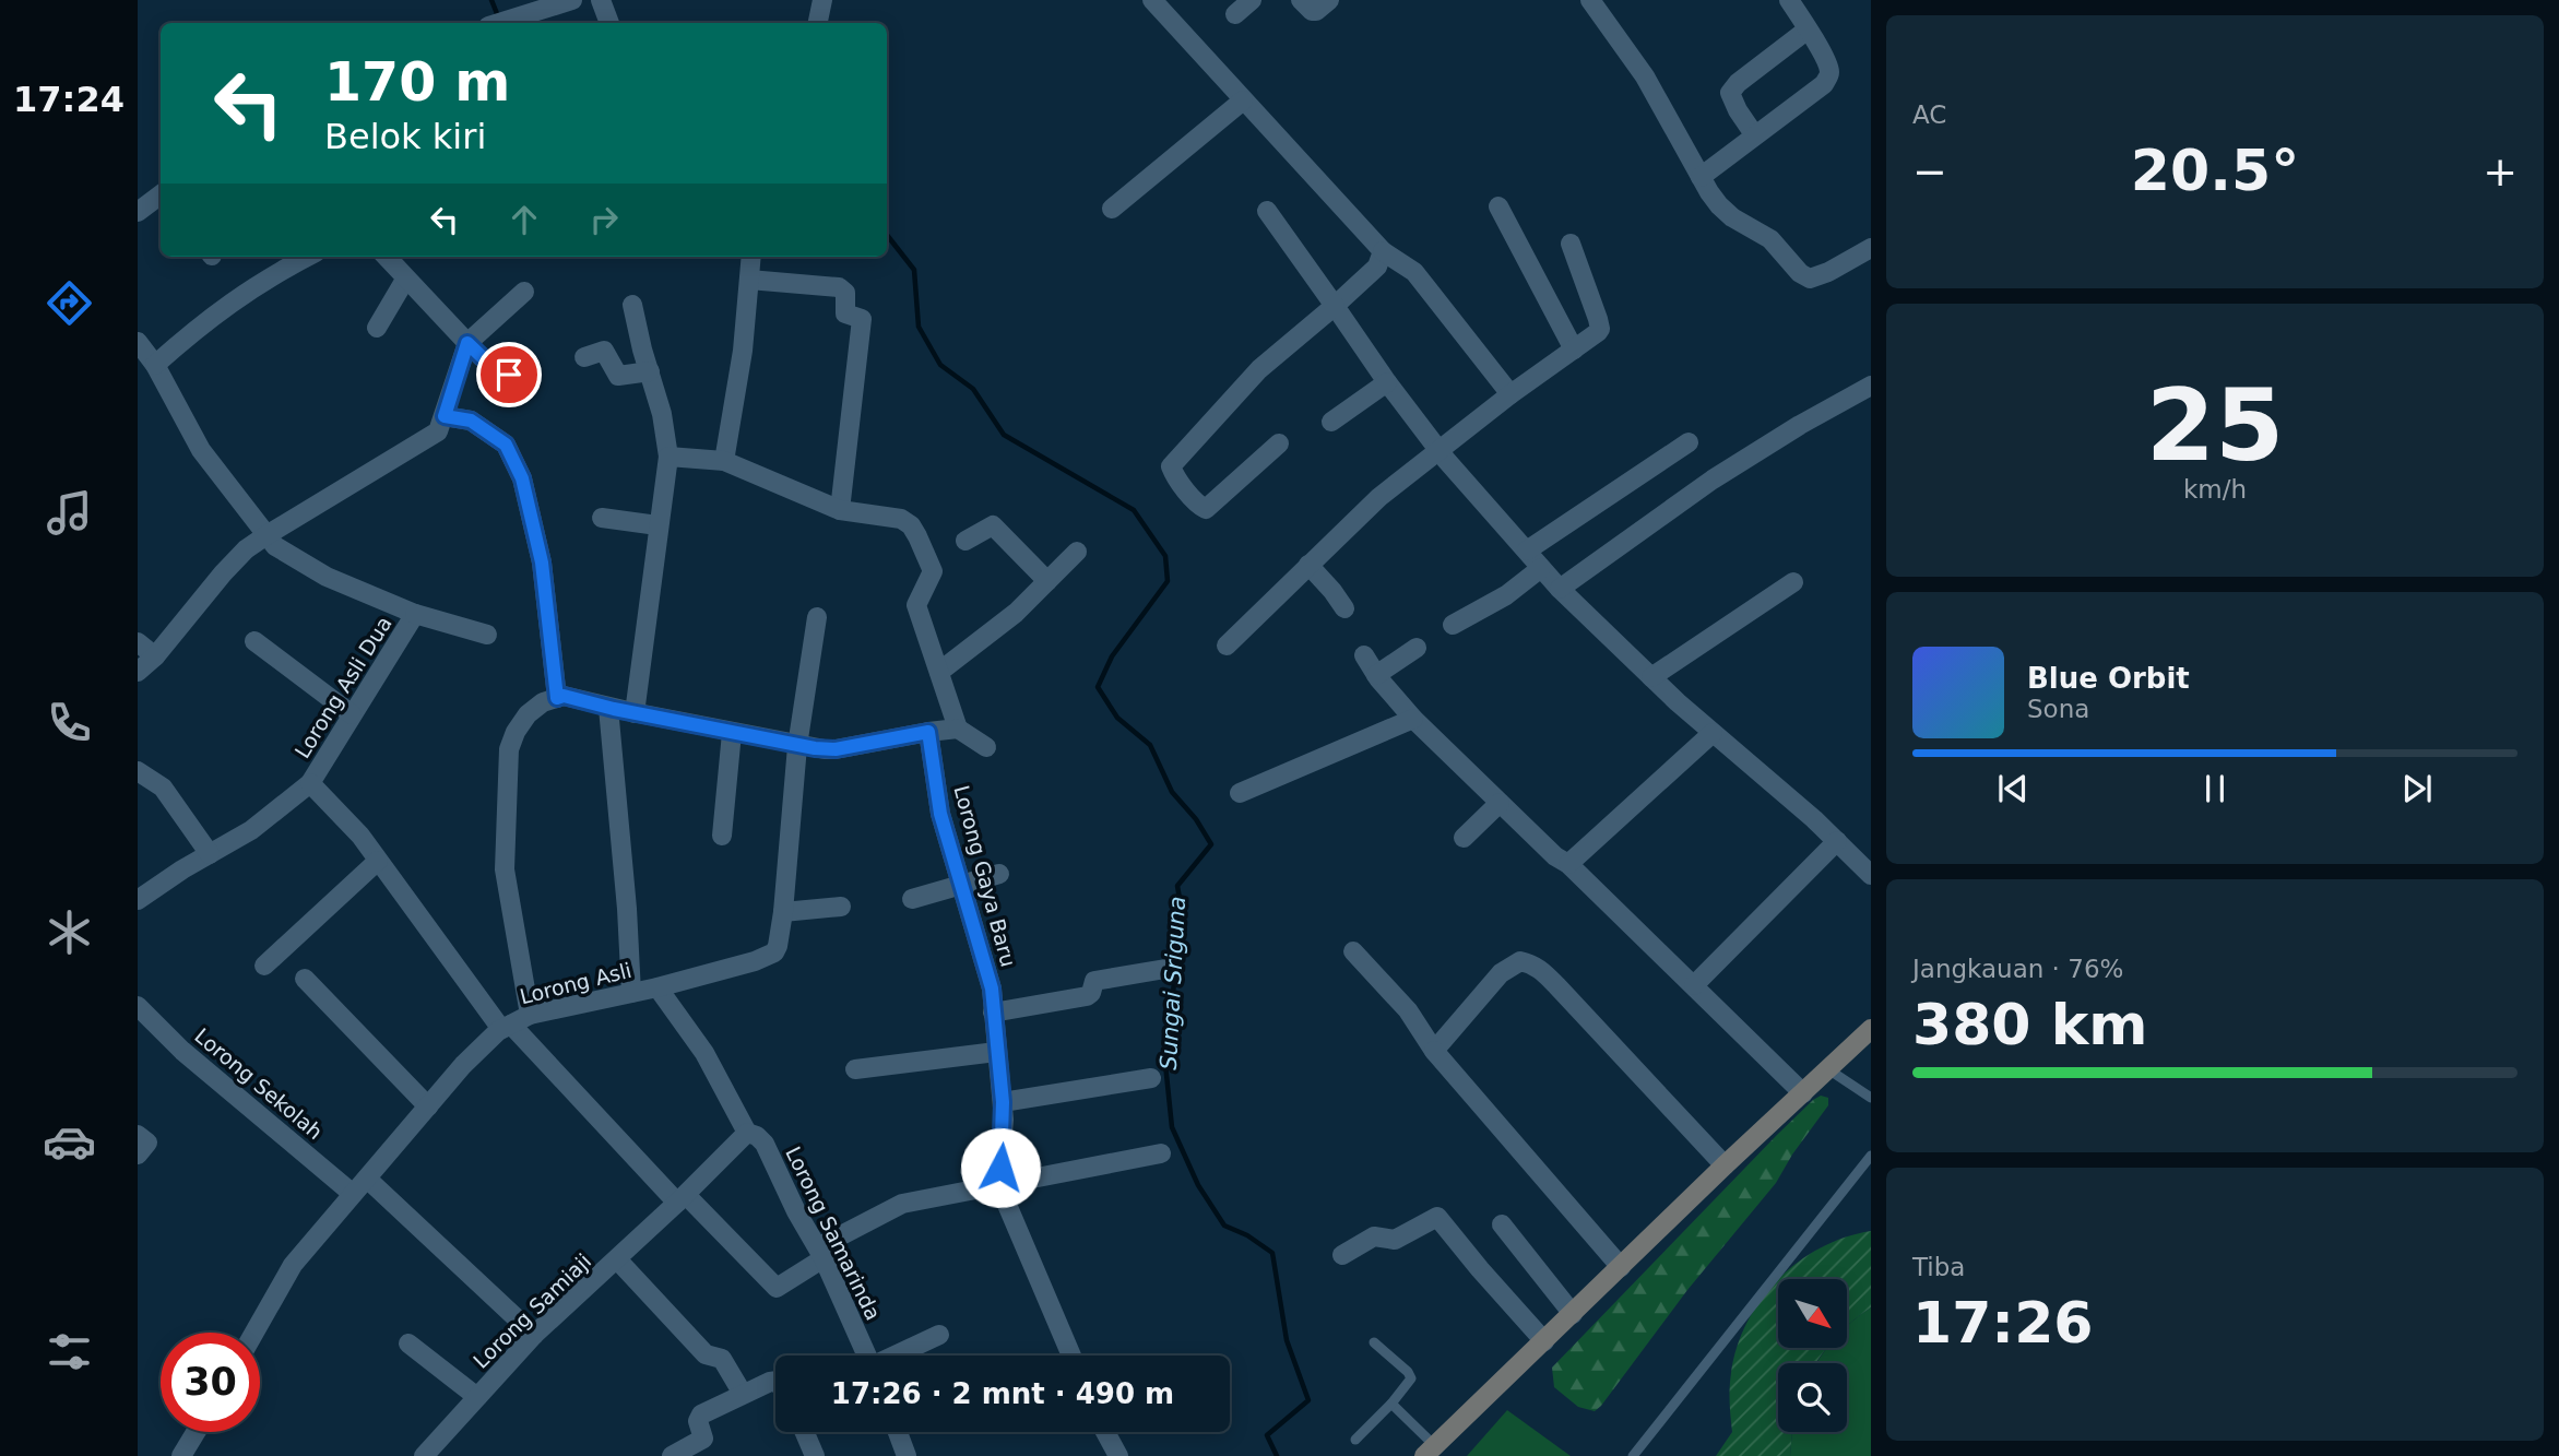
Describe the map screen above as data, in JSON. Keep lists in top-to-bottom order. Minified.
{"streets":{"street":["Lorong Asli Dua","Lorong Gaya Baru","Lorong Asli","Lorong Sekolah","Lorong Samarinda","Lorong Samiaji"]},"crossings":[["Lorong Asli Dua","Lorong Asli"],["Lorong Asli Dua","Lorong Samarinda"],["Lorong Asli Dua","Lorong Samiaji"],["Lorong Asli","Lorong Sekolah"],["Lorong Asli","Lorong Samarinda"]],"water":["Sungai Sriguna"],"north":"bottom right","page":{"tabs":"17:24","tile":["AC",["25","km/h"],["Jangkauan · 76%","380 km"],["Tiba","17:26"]],"turn":["170 m","Belok kiri"],"heat":["−","20.5°","+"],"song":["Blue Orbit","Sona"],"limit":"30","trip":"17:26 · 2 mnt · 490 m"}}
